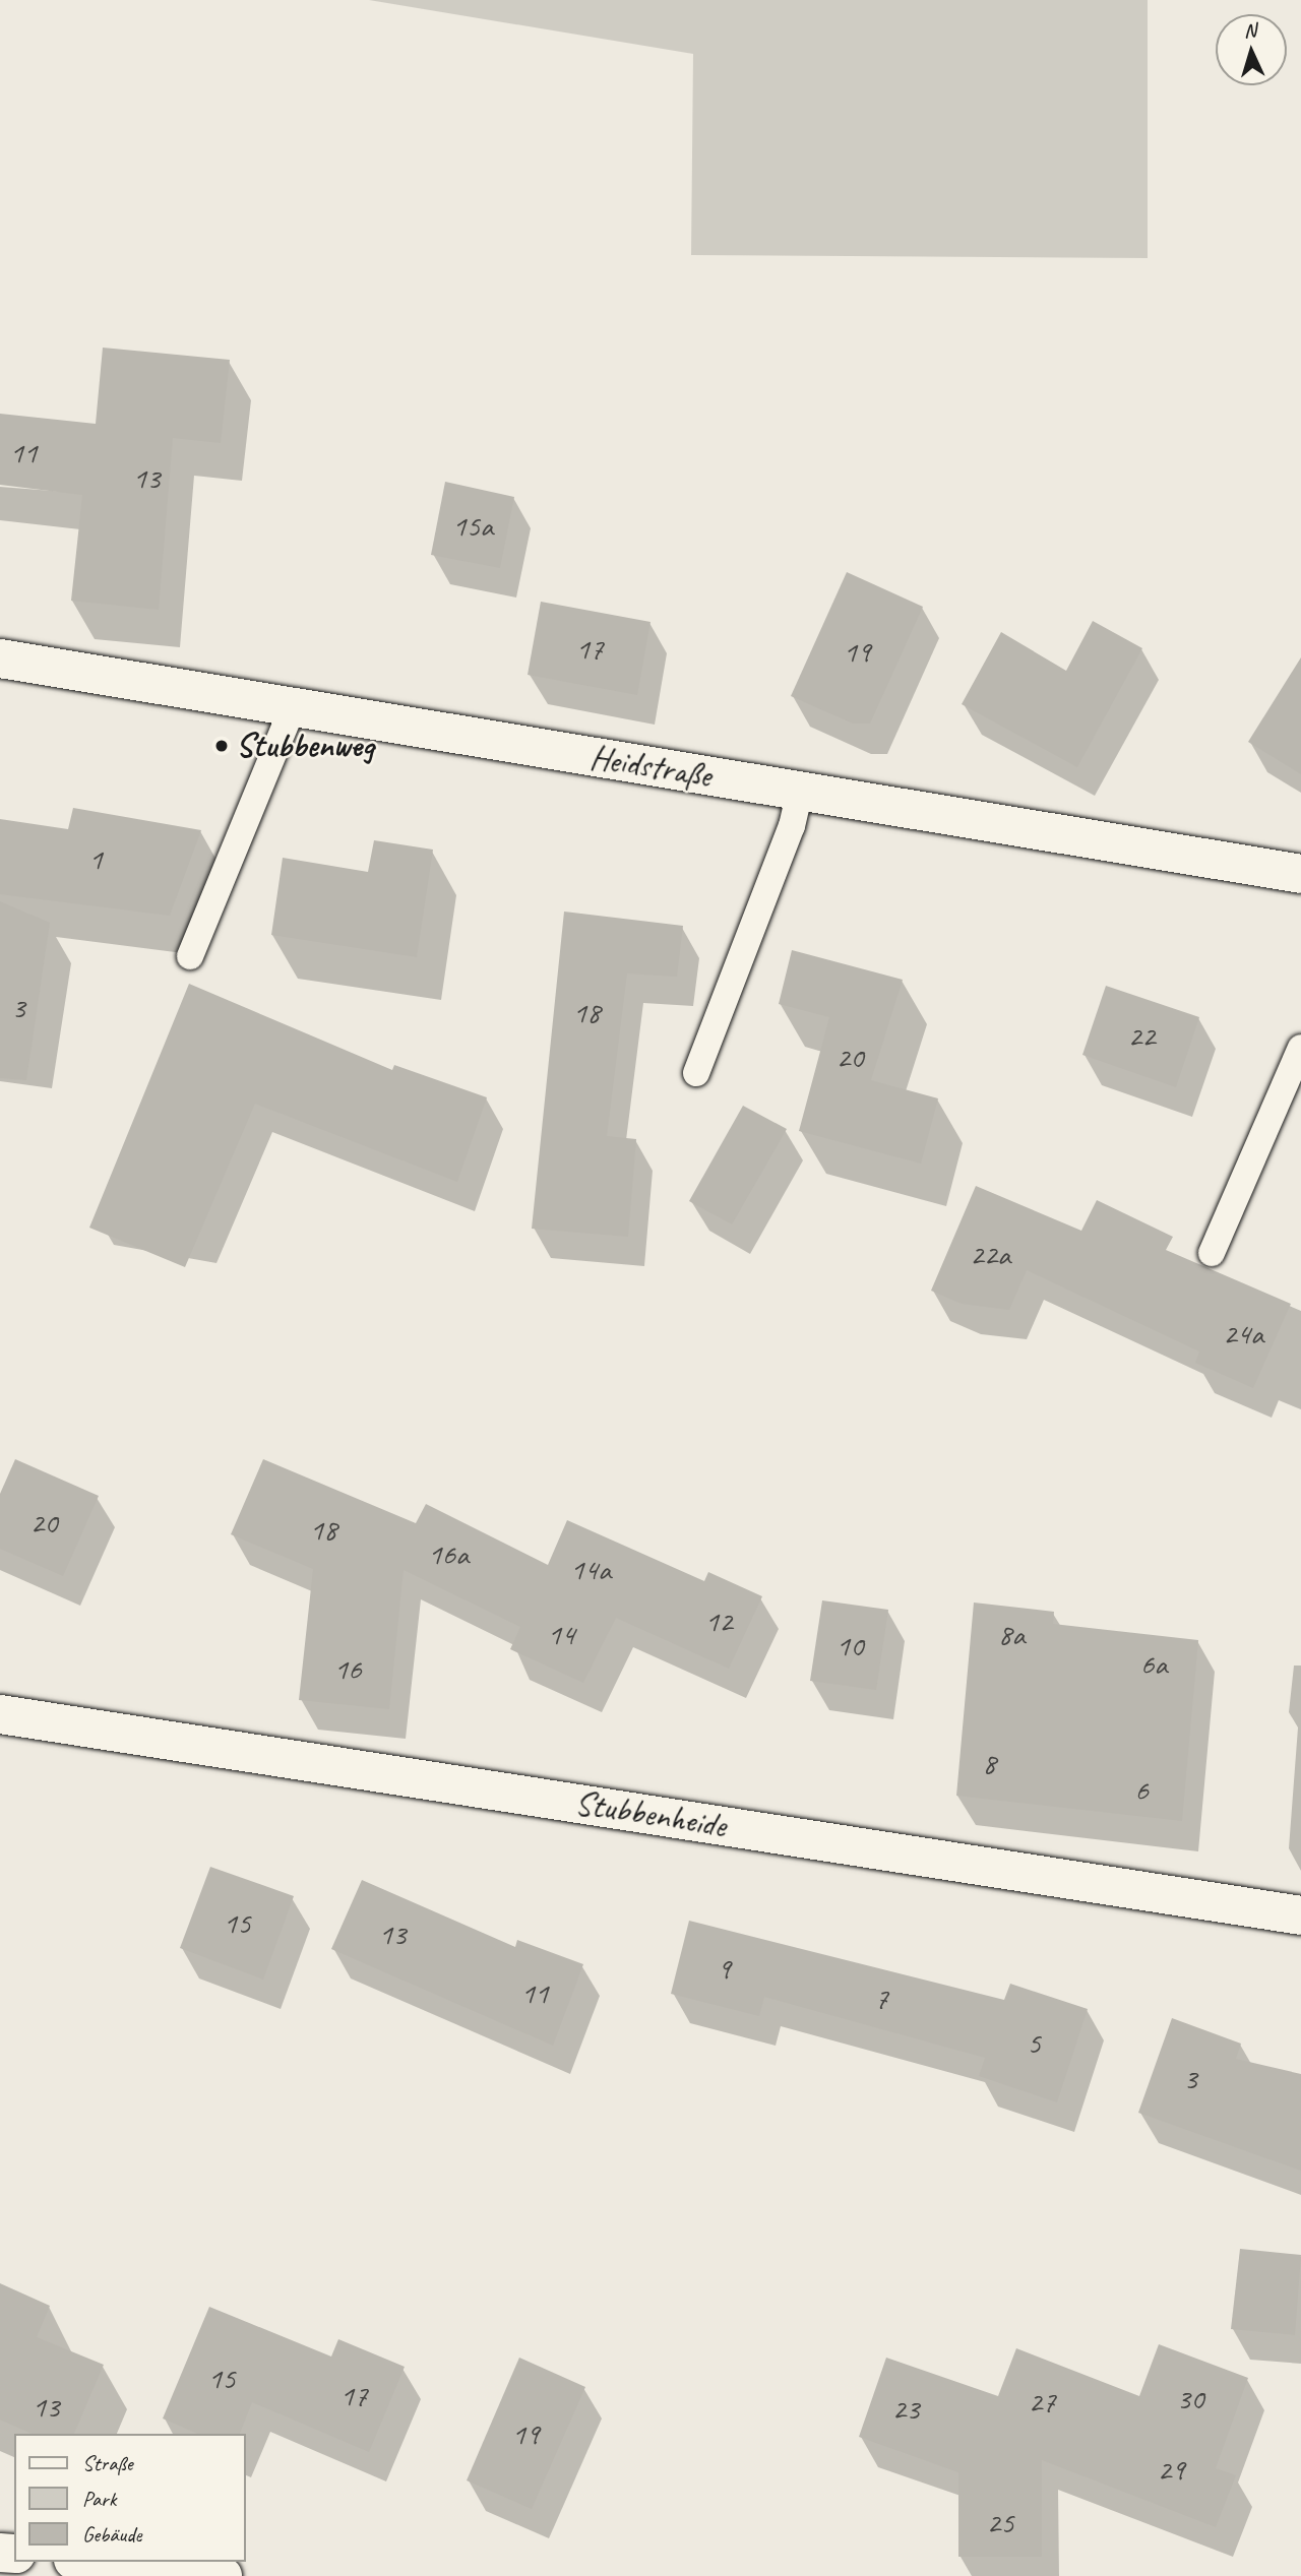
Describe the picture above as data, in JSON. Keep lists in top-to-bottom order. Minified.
{"streets":{"street":["Heidstraße","Stubbenheide"]},"places":["Stubbenweg"],"house_numbers":["11","13","15a","17","19","1","3","18","22","20","22a","24a","20","18","16a","14a","12","14","8a","10","6a","16","8","6","15","13","9","11","7","5","3","15","17","30","27","13","23","19","29","25"],"legend":["Straße","Park","Gebäude"],"north":"top"}
